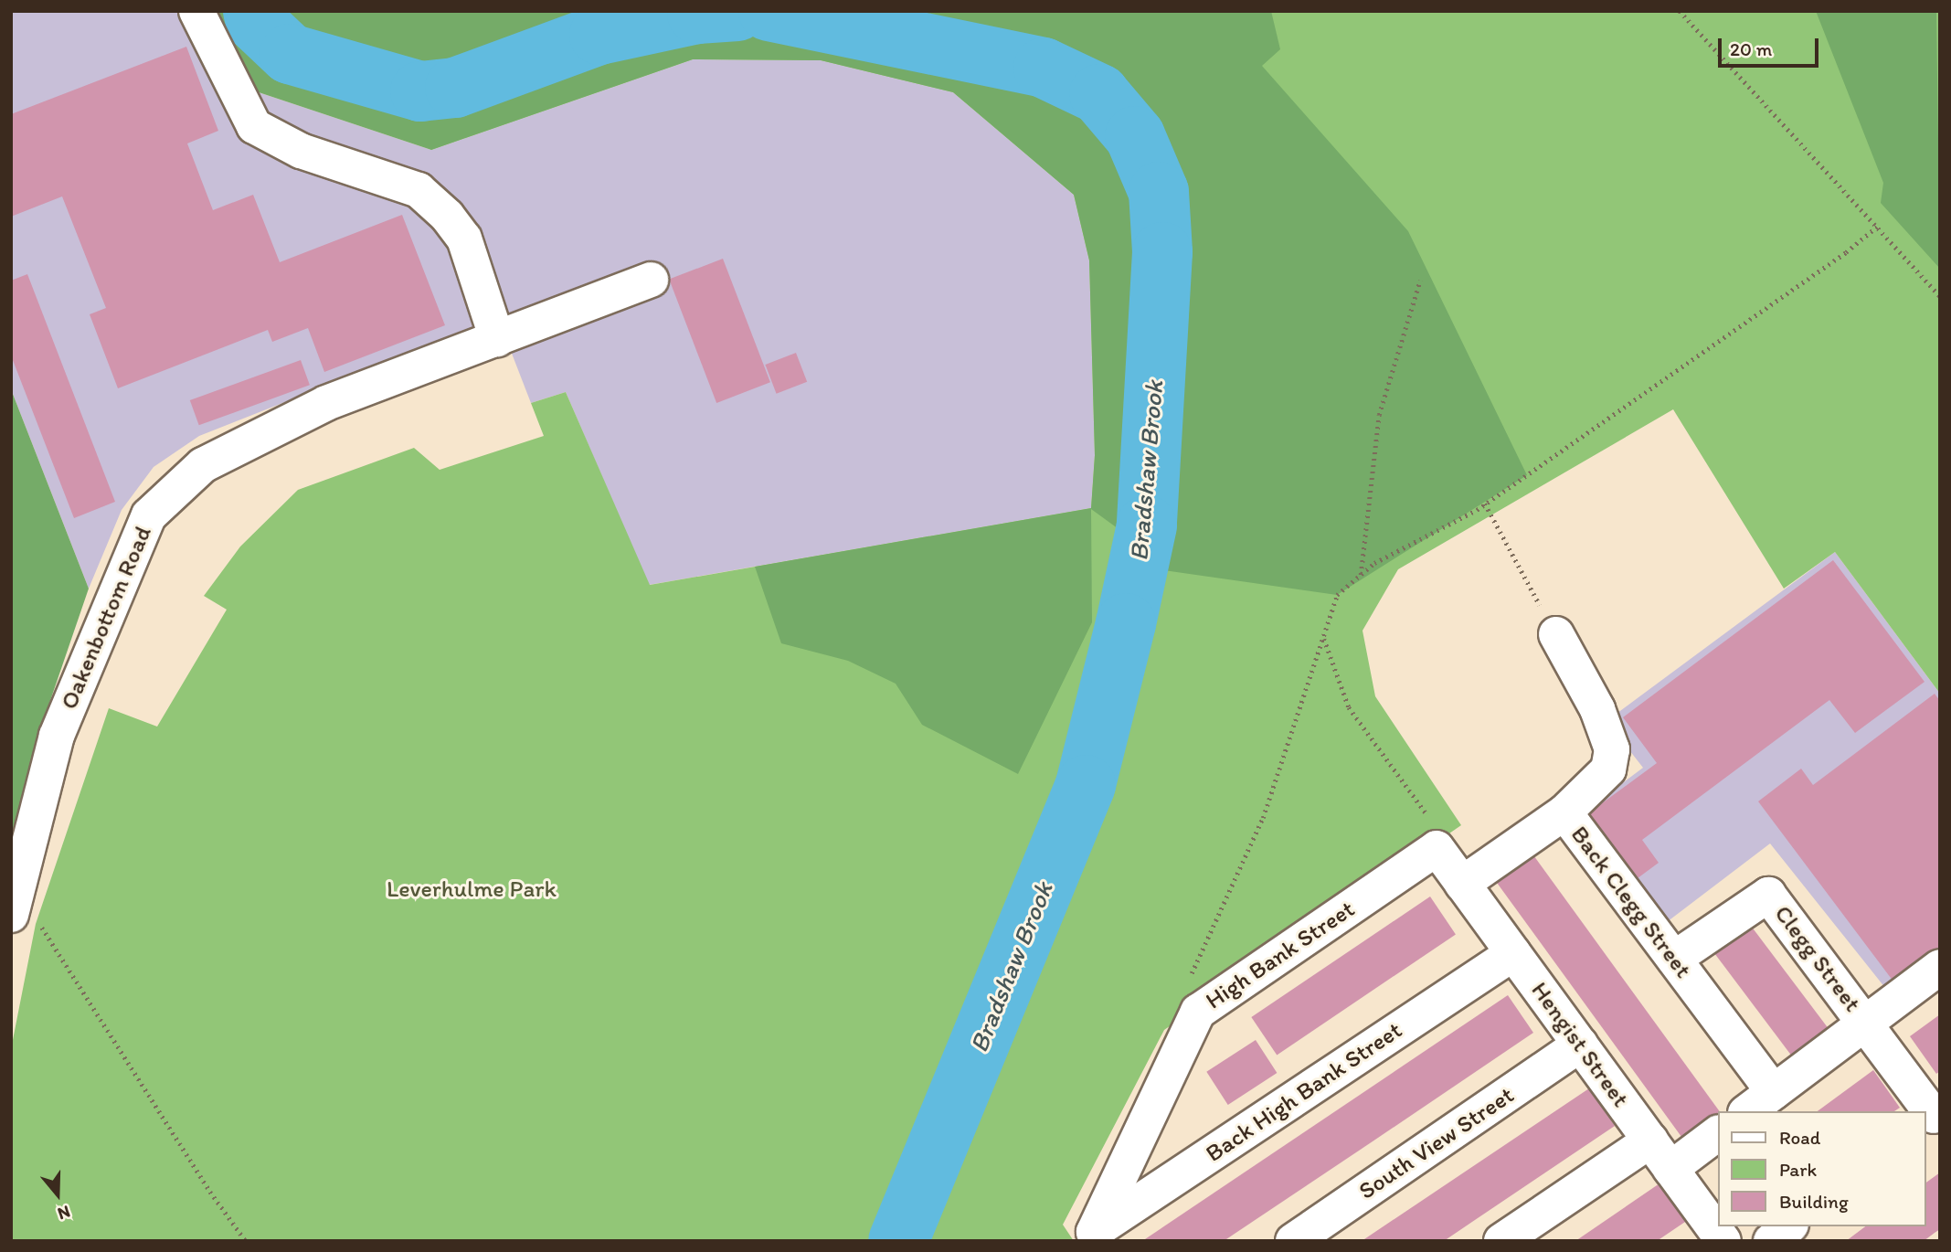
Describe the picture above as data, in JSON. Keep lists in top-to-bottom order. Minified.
{"streets":{"street":["Oakenbottom Road","Back Clegg Street","High Bank Street","Clegg Street","Hengist Street","Back High Bank Street","South View Street"]},"crossings":[["Back Clegg Street","Clegg Street"],["Back Clegg Street","Hengist Street"],["High Bank Street","Hengist Street"],["High Bank Street","Back High Bank Street"],["Hengist Street","Back High Bank Street"],["Hengist Street","South View Street"]],"water":["Bradshaw Brook"],"parks":["Leverhulme Park"],"legend":["Road","Park","Building"],"scale_bar":"20 m","north":"bottom"}
